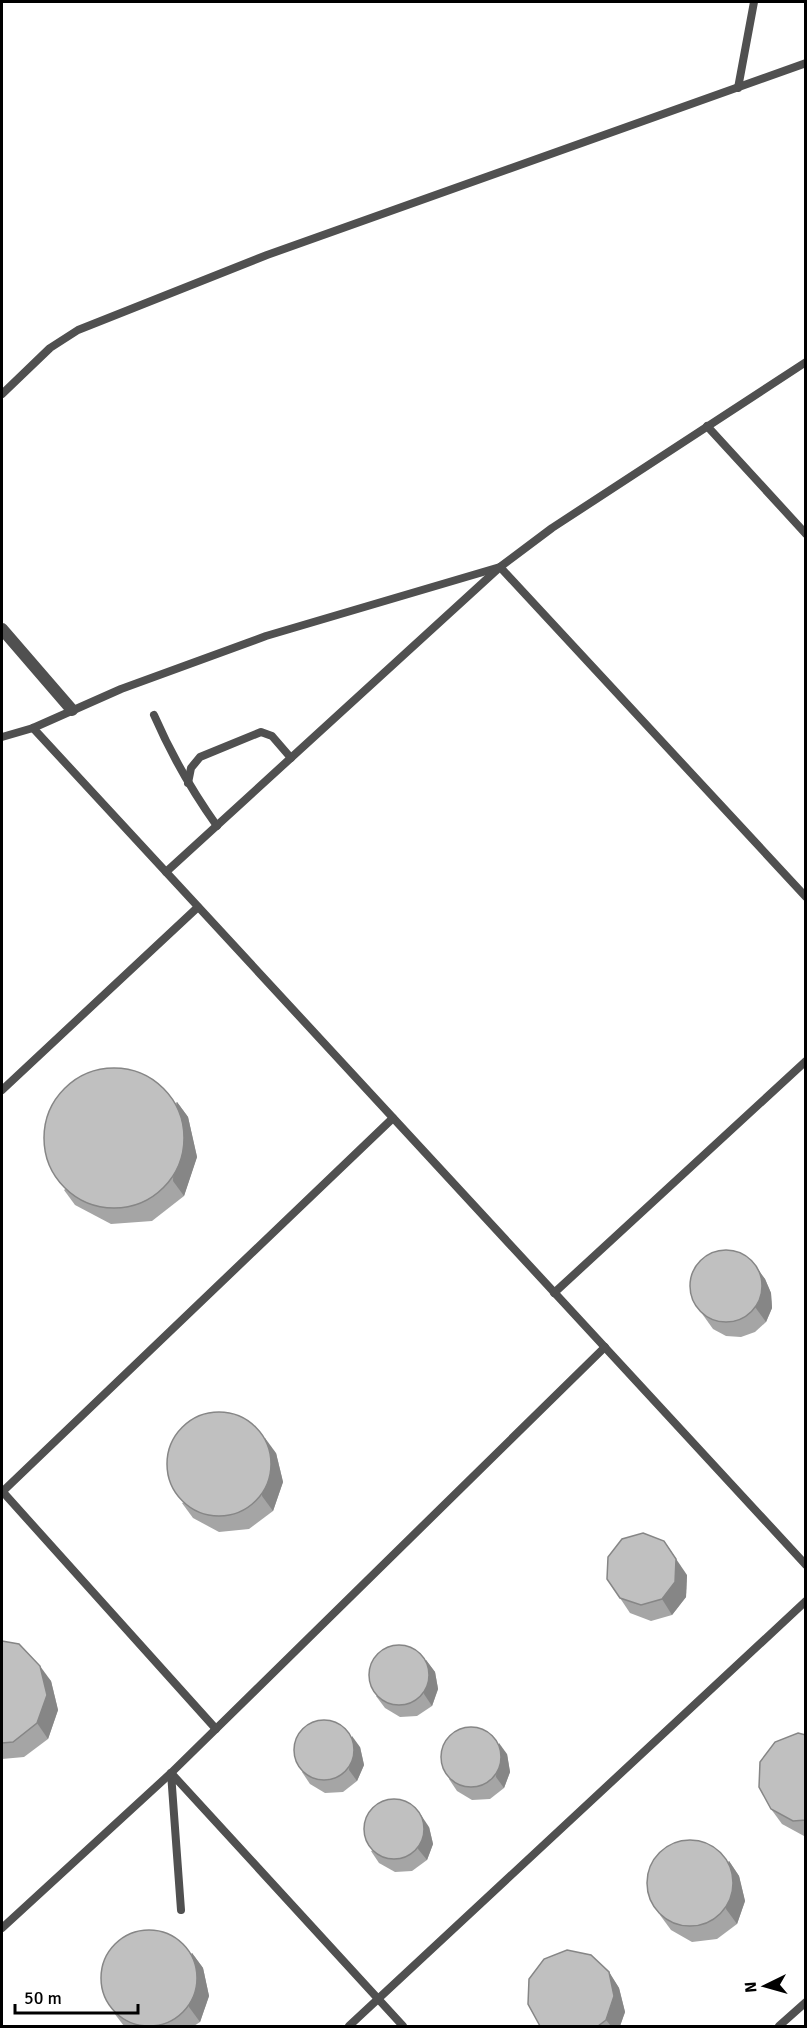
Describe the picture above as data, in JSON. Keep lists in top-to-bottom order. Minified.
{"scale_bar":"50 m","north":"left"}
